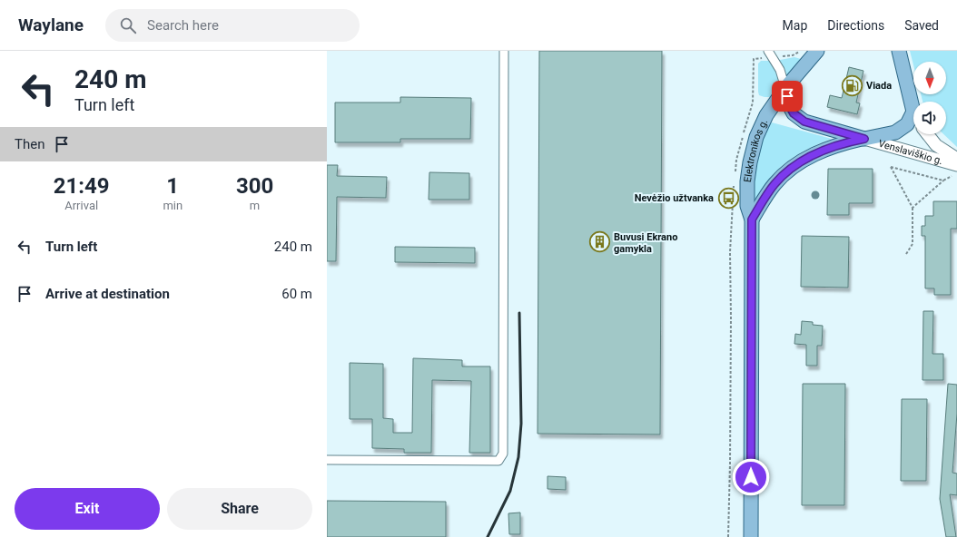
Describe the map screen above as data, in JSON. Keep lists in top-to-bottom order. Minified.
{"streets":{"main road":["Elektronikos g.","Venslaviškio g."]},"places":{"fuel station":["Viada"],"bus stop":["Nevėžio užtvanka"],"building":["Buvusi Ekrano gamykla"]},"north":"bottom","page":{"header":"Waylane","search":"Search here","nav":["Map","Directions","Saved"],"turn":["240 m","Turn left"],"then":"Then","eta":["21:49","Arrival","1","min","300","m"],"list":[{"name":"Turn left","value":"240 m"},{"name":"Arrive at destination","value":"60 m"}],"buttons":["Exit","Share"]}}
